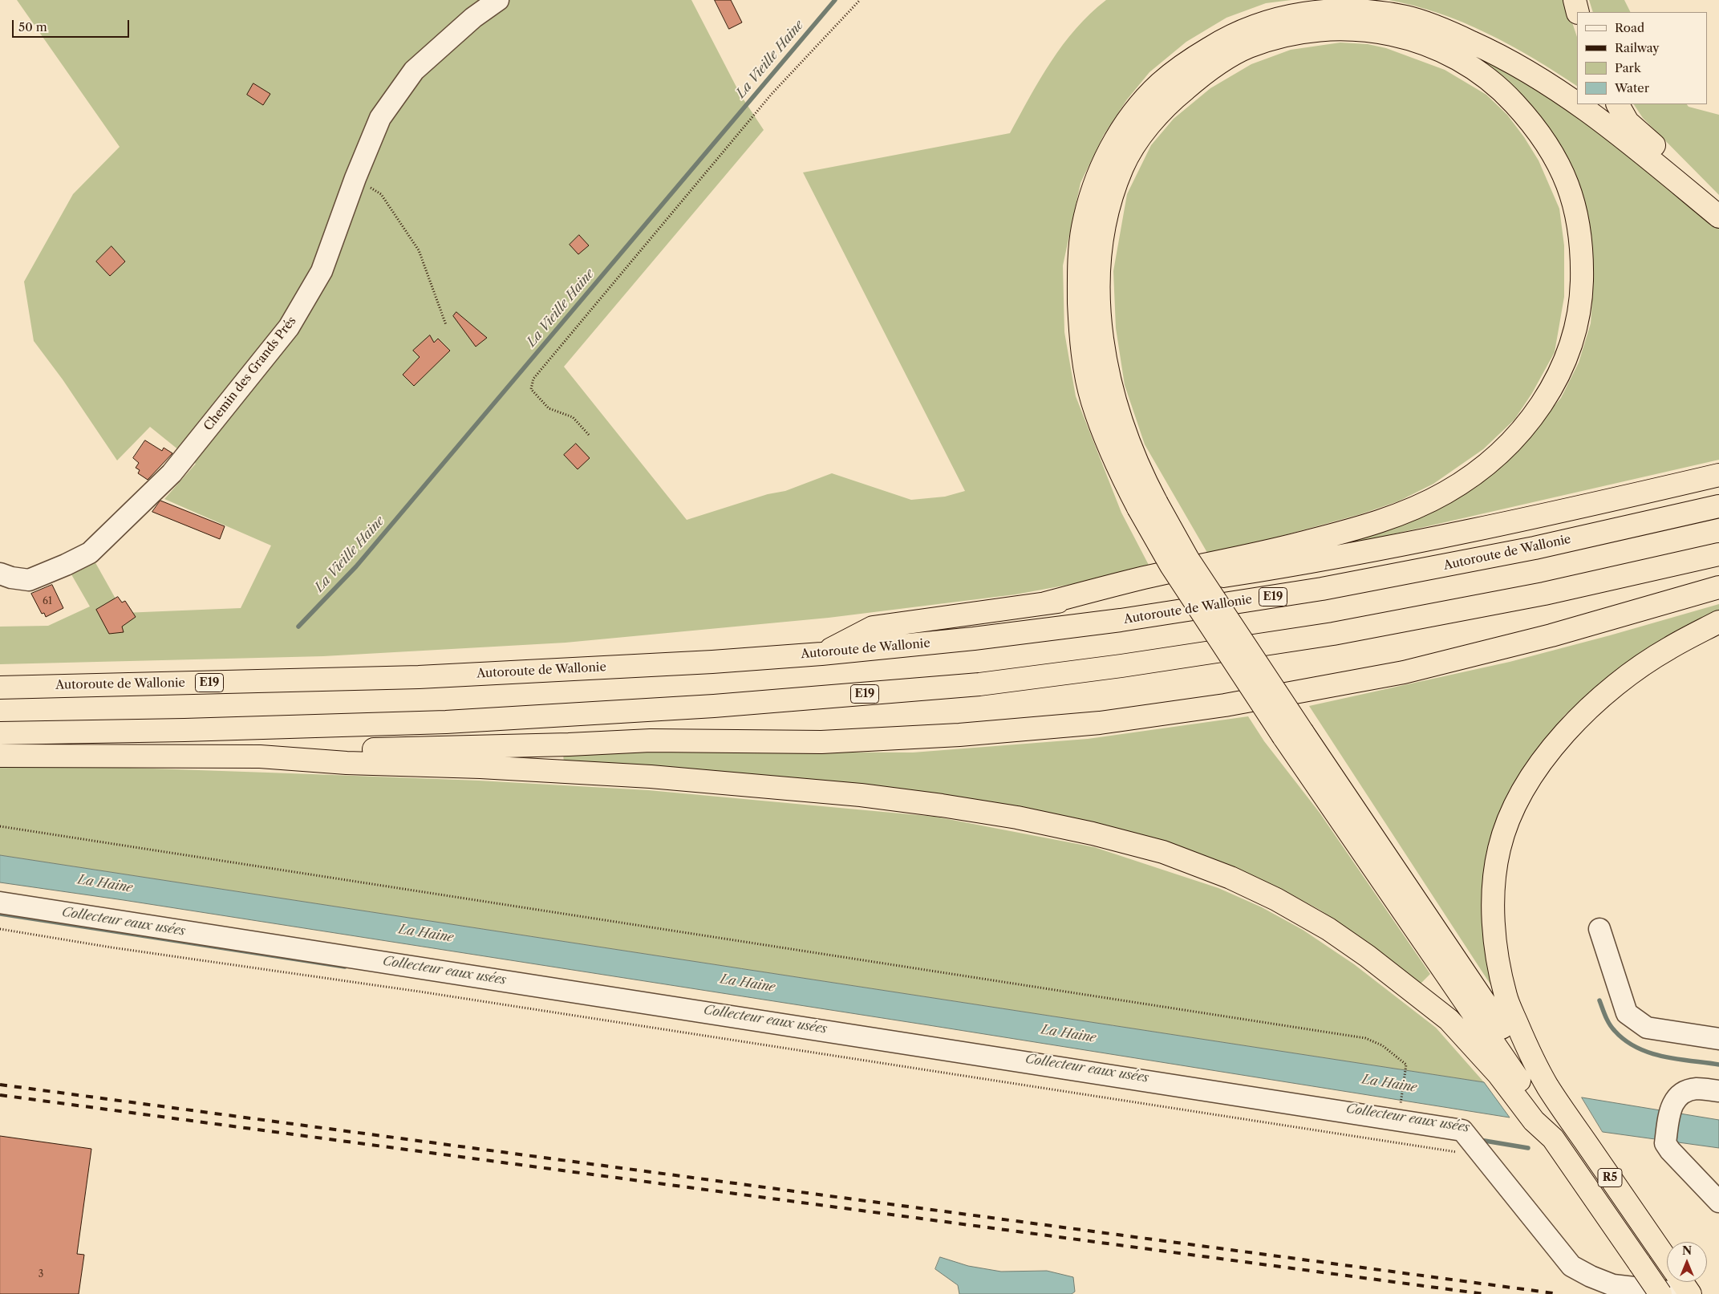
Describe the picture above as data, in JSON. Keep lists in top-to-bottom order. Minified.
{"streets":{"highway":["Autoroute de Wallonie","E19","R5"],"street":["Chemin des Grands Prés"]},"water":["La Vieille Haine","La Haine","Collecteur eaux usées"],"house_numbers":["61","3"],"legend":["Road","Railway","Park","Water"],"scale_bar":"50 m","north":"top"}
